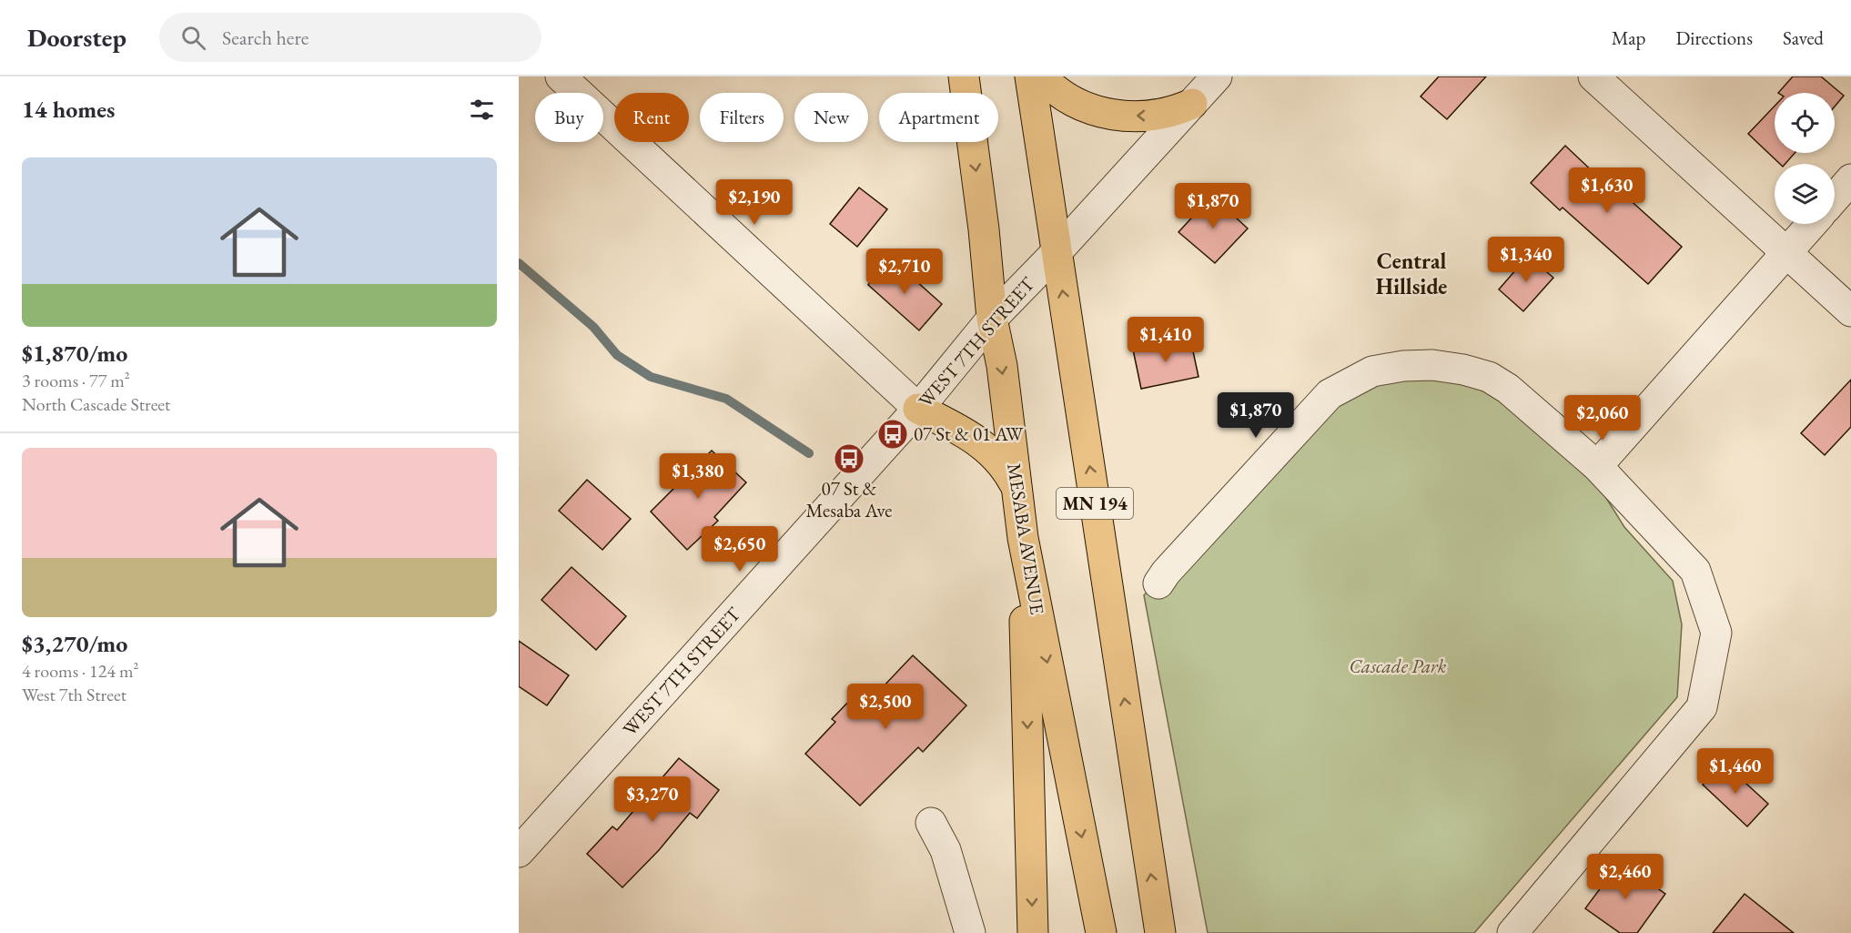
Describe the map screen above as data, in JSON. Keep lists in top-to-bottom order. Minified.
{"streets":{"highway":["MN 194","MESABA AVENUE"],"street":["WEST 7TH STREET"]},"crossings":[["WEST 7TH STREET","MN 194"],["WEST 7TH STREET","MESABA AVENUE"]],"districts":["Central Hillside"],"parks":["Cascade Park"],"places":{"bus stop":["07 St & 01 AW","07 St & Mesaba Ave"]},"page":{"header":"Doorstep","search":"Search here","nav":["Map","Directions","Saved"],"heading":"14 homes","chip":["Buy","Rent","Filters","New","Apartment"],"list":[{"name":"$1,870/mo","note":"3 rooms · 77 m² · North Cascade Street"},{"name":"$3,270/mo","note":"4 rooms · 124 m² · West 7th Street"}],"price":["$1,630","$2,190","$1,870","$1,340","$2,710","$1,410","$1,870","$2,060","$1,380","$2,650","$2,500","$1,460","$3,270","$2,460"]}}
